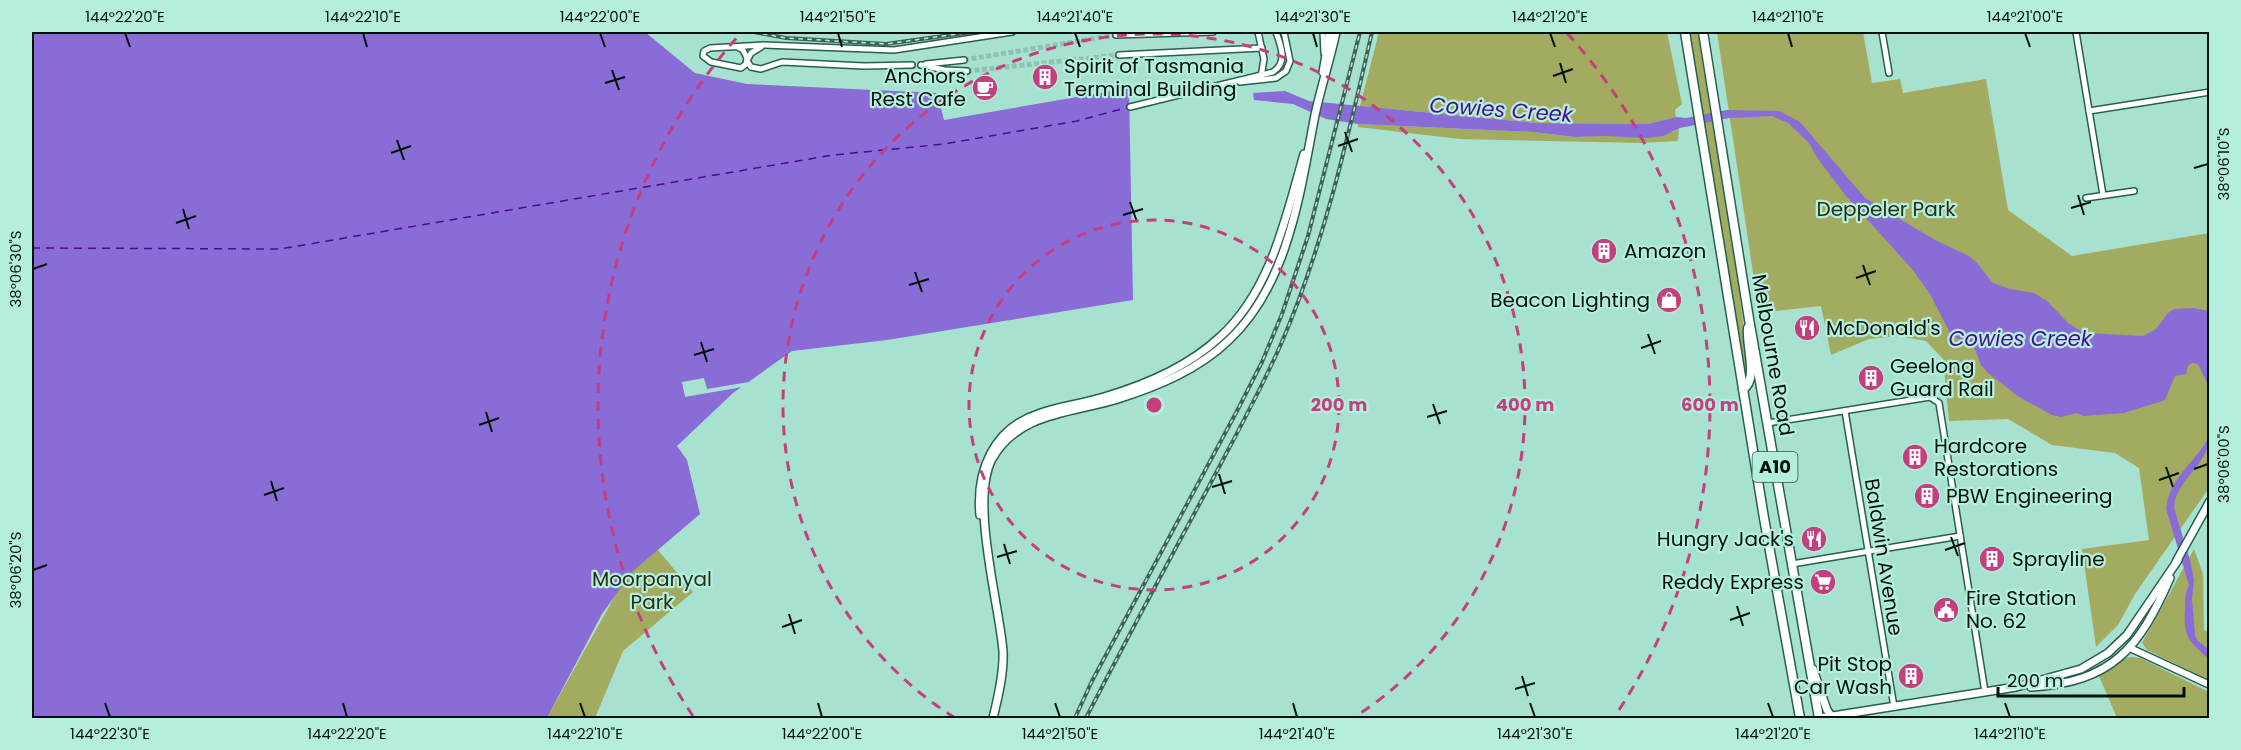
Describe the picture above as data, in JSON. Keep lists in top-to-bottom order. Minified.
{"streets":{"highway":["Melbourne Road","A10"],"street":["Baldwin Avenue"]},"water":["Cowies Creek"],"parks":["Deppeler Park","Moorpanyal Park"],"places":{"building":["Spirit of Tasmania Terminal Building","Amazon","Geelong Guard Rail","Hardcore Restorations","PBW Engineering","Sprayline","Pit Stop Car Wash"],"cafe":["Anchors Rest Cafe"],"shop":["Beacon Lighting"],"restaurant":["McDonald's","Hungry Jack's"],"supermarket":["Reddy Express"],"public building":["Fire Station No. 62"]},"scale_bar":"200 m","coordinates":["144°22'20\"E","144°22'10\"E","144°22'00\"E","144°21'50\"E","144°21'40\"E","144°21'30\"E","144°21'20\"E","144°21'10\"E","144°21'00\"E","38°06'10\"S","38°06'30\"S","38°06'00\"S","38°06'20\"S","144°22'30\"E"],"rings":["200 m","400 m","600 m"]}
